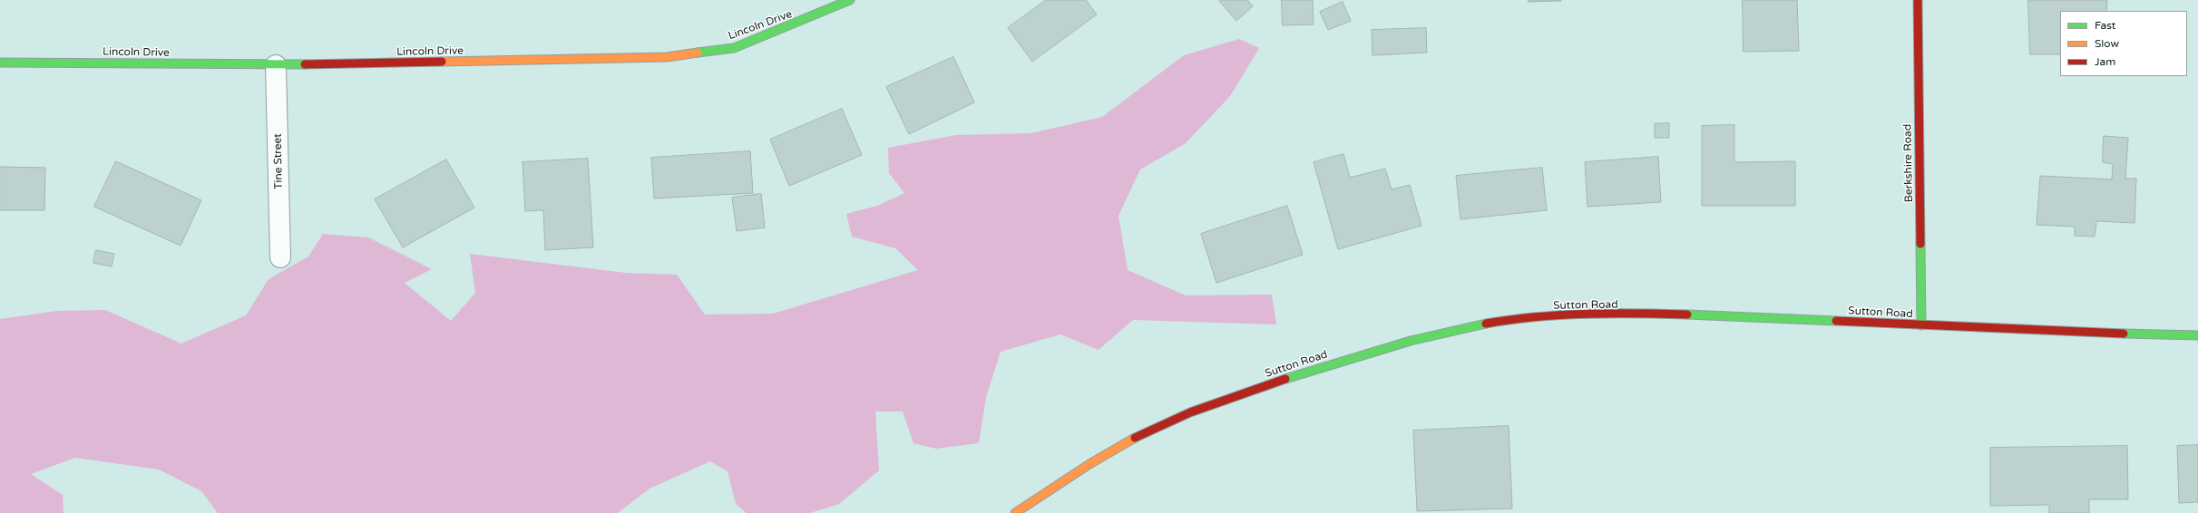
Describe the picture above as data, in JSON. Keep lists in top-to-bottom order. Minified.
{"streets":{"street":["Lincoln Drive","Tine Street","Berkshire Road","Sutton Road"]},"crossings":[["Lincoln Drive","Tine Street"],["Berkshire Road","Sutton Road"]],"legend":["Fast","Slow","Jam"]}
